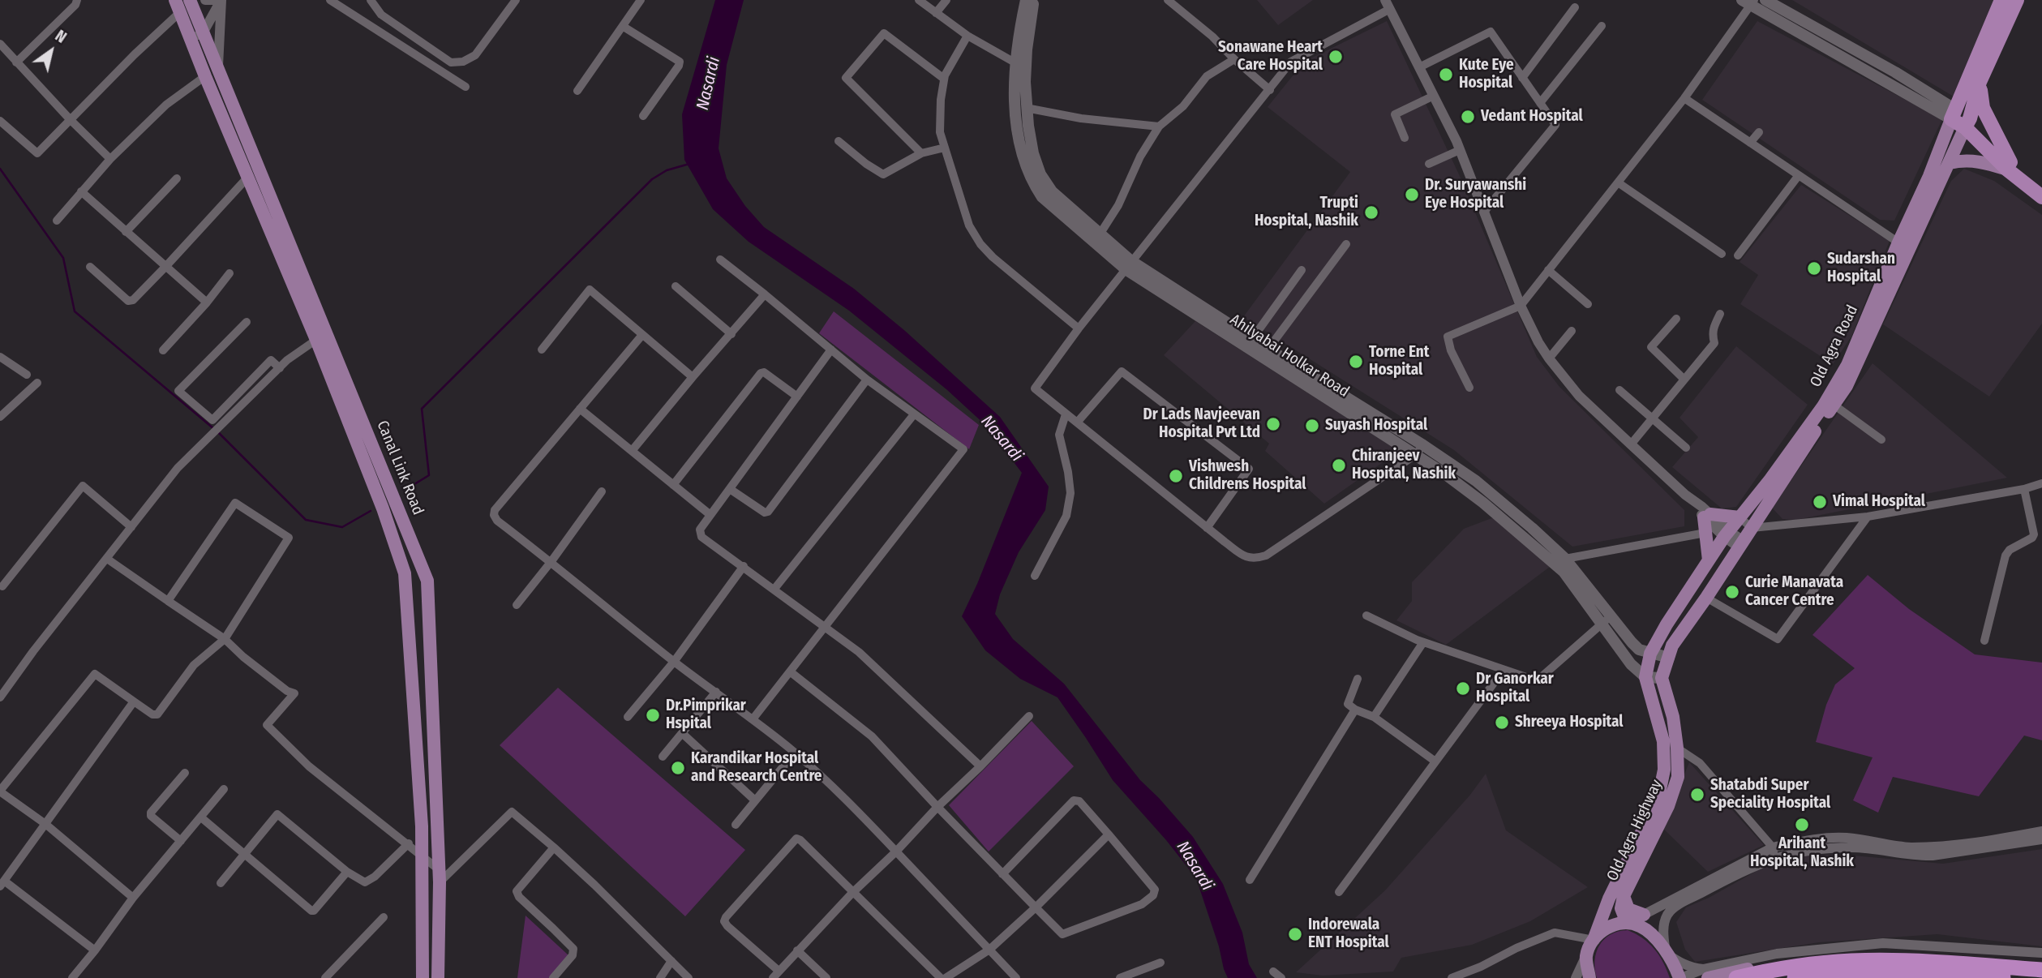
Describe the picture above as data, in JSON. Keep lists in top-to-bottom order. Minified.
{"streets":{"highway":["Old Agra Road"],"main road":["Ahilyabai Holkar Road","Canal Link Road","Old Agra Highway"]},"crossings":[["Old Agra Road","Ahilyabai Holkar Road"],["Old Agra Road","Old Agra Highway"],["Ahilyabai Holkar Road","Old Agra Highway"]],"water":["Nasardi"],"places":["Sonawane Heart Care Hospital","Kute Eye Hospital","Vedant Hospital","Dr. Suryawanshi Eye Hospital","Trupti Hospital, Nashik","Sudarshan Hospital","Torne Ent Hospital","Dr Lads Navjeevan Hospital Pvt Ltd","Suyash Hospital","Chiranjeev Hospital, Nashik","Vishwesh Childrens Hospital","Vimal Hospital","Curie Manavata Cancer Centre","Dr Ganorkar Hospital","Dr.Pimprikar Hspital","Shreeya Hospital","Karandikar Hospital and Research Centre","Shatabdi Super Speciality Hospital","Arihant Hospital, Nashik","Indorewala ENT Hospital"],"north":"top right"}
